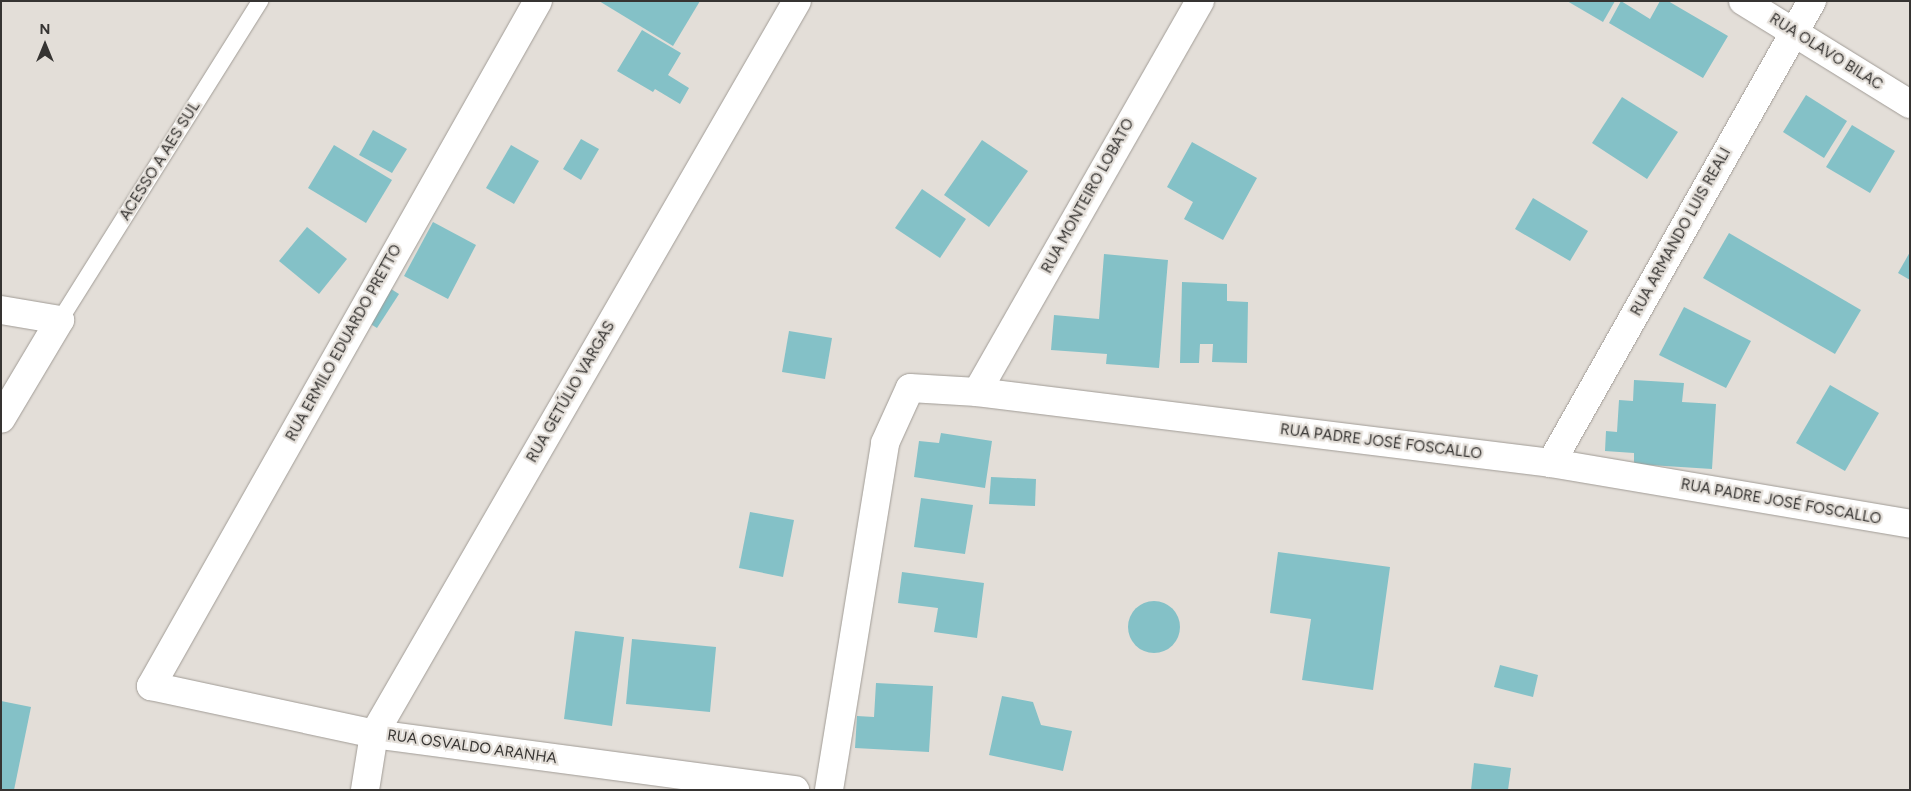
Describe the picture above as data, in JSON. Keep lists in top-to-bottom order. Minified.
{"streets":{"street":["RUA OLAVO BILAC","RUA MONTEIRO LOBATO","RUA ARMANDO LUIS REALI","RUA ERMILO EDUARDO PRETTO","RUA GETÚLIO VARGAS","RUA PADRE JOSÉ FOSCALLO","RUA OSVALDO ARANHA"],"lane":["ACESSO A AES SUL"]},"crossings":[["RUA OLAVO BILAC","RUA ARMANDO LUIS REALI"],["RUA MONTEIRO LOBATO","RUA PADRE JOSÉ FOSCALLO"],["RUA ARMANDO LUIS REALI","RUA PADRE JOSÉ FOSCALLO"],["RUA ERMILO EDUARDO PRETTO","RUA OSVALDO ARANHA"],["RUA GETÚLIO VARGAS","RUA OSVALDO ARANHA"]],"north":"top"}
